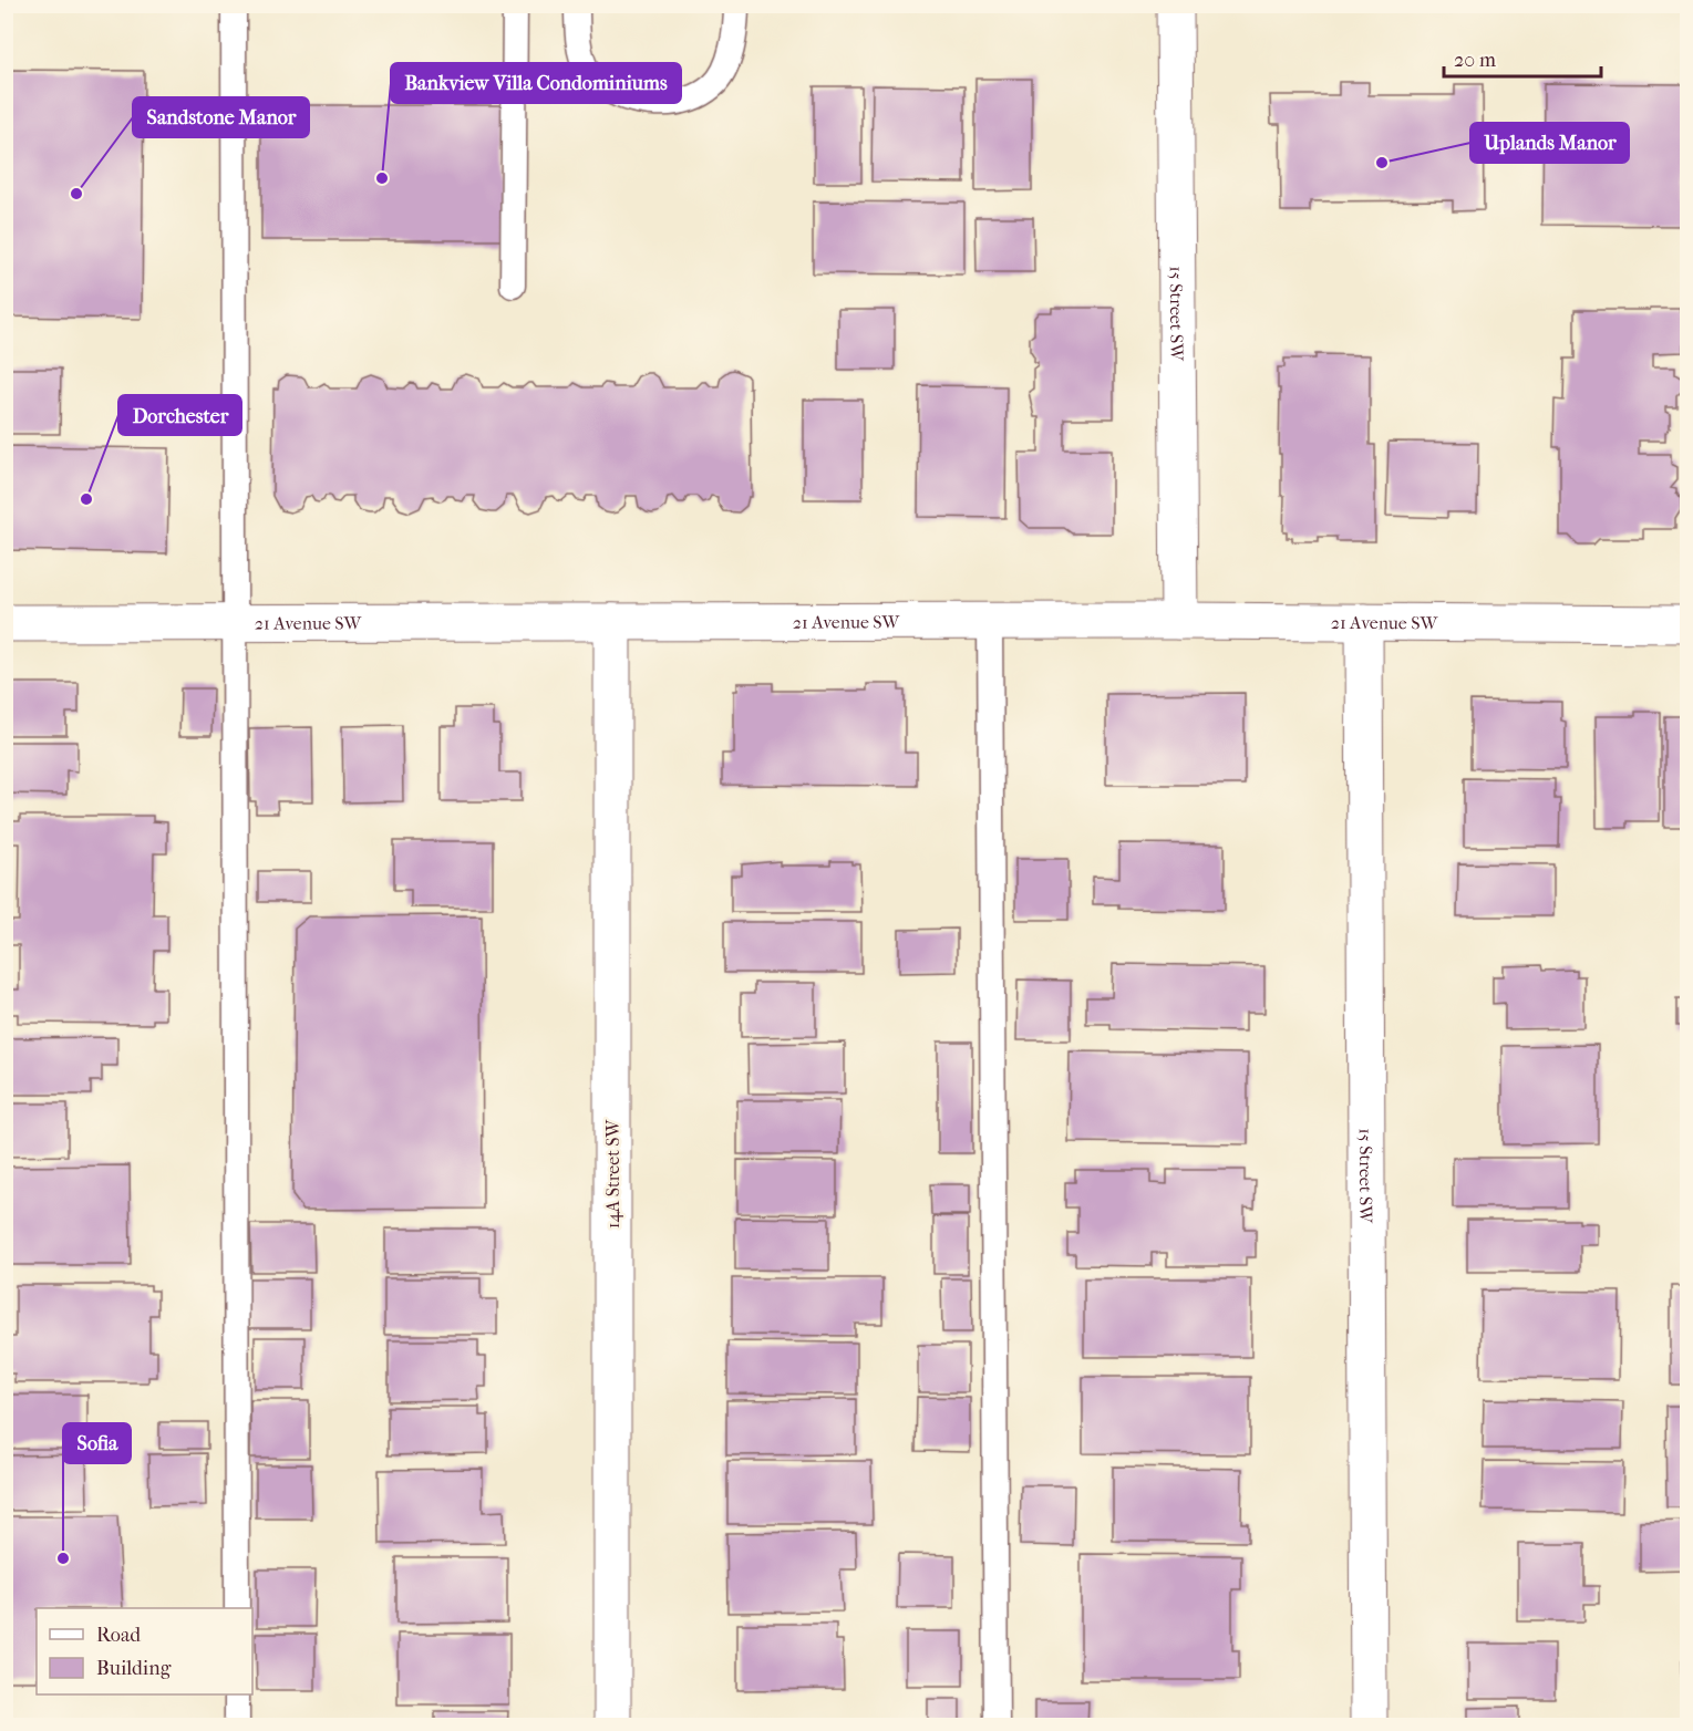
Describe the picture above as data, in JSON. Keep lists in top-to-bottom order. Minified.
{"streets":{"street":["15 Street SW","21 Avenue SW","14A Street SW"]},"crossings":[["15 Street SW","21 Avenue SW"],["21 Avenue SW","14A Street SW"]],"places":["Uplands Manor","Bankview Villa Condominiums","Sandstone Manor","Dorchester","Sofia"],"legend":["Road","Building"],"scale_bar":"20 m"}
